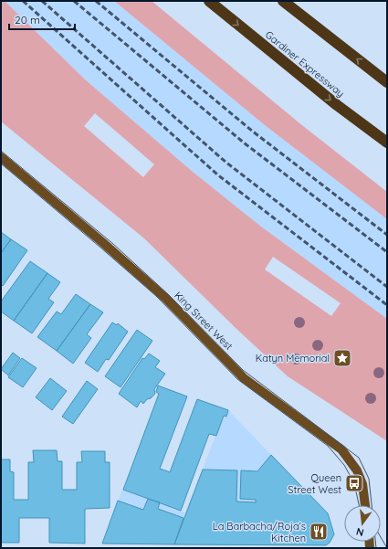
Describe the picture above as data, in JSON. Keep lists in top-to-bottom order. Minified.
{"streets":{"highway":["Gardiner Expressway"],"main road":["King Street West"]},"places":{"place":["Katyn Memorial"],"bus stop":["Queen Street West"],"restaurant":["La Barbacha/Roja’s Kitchen"]},"scale_bar":"20 m","north":"bottom"}
